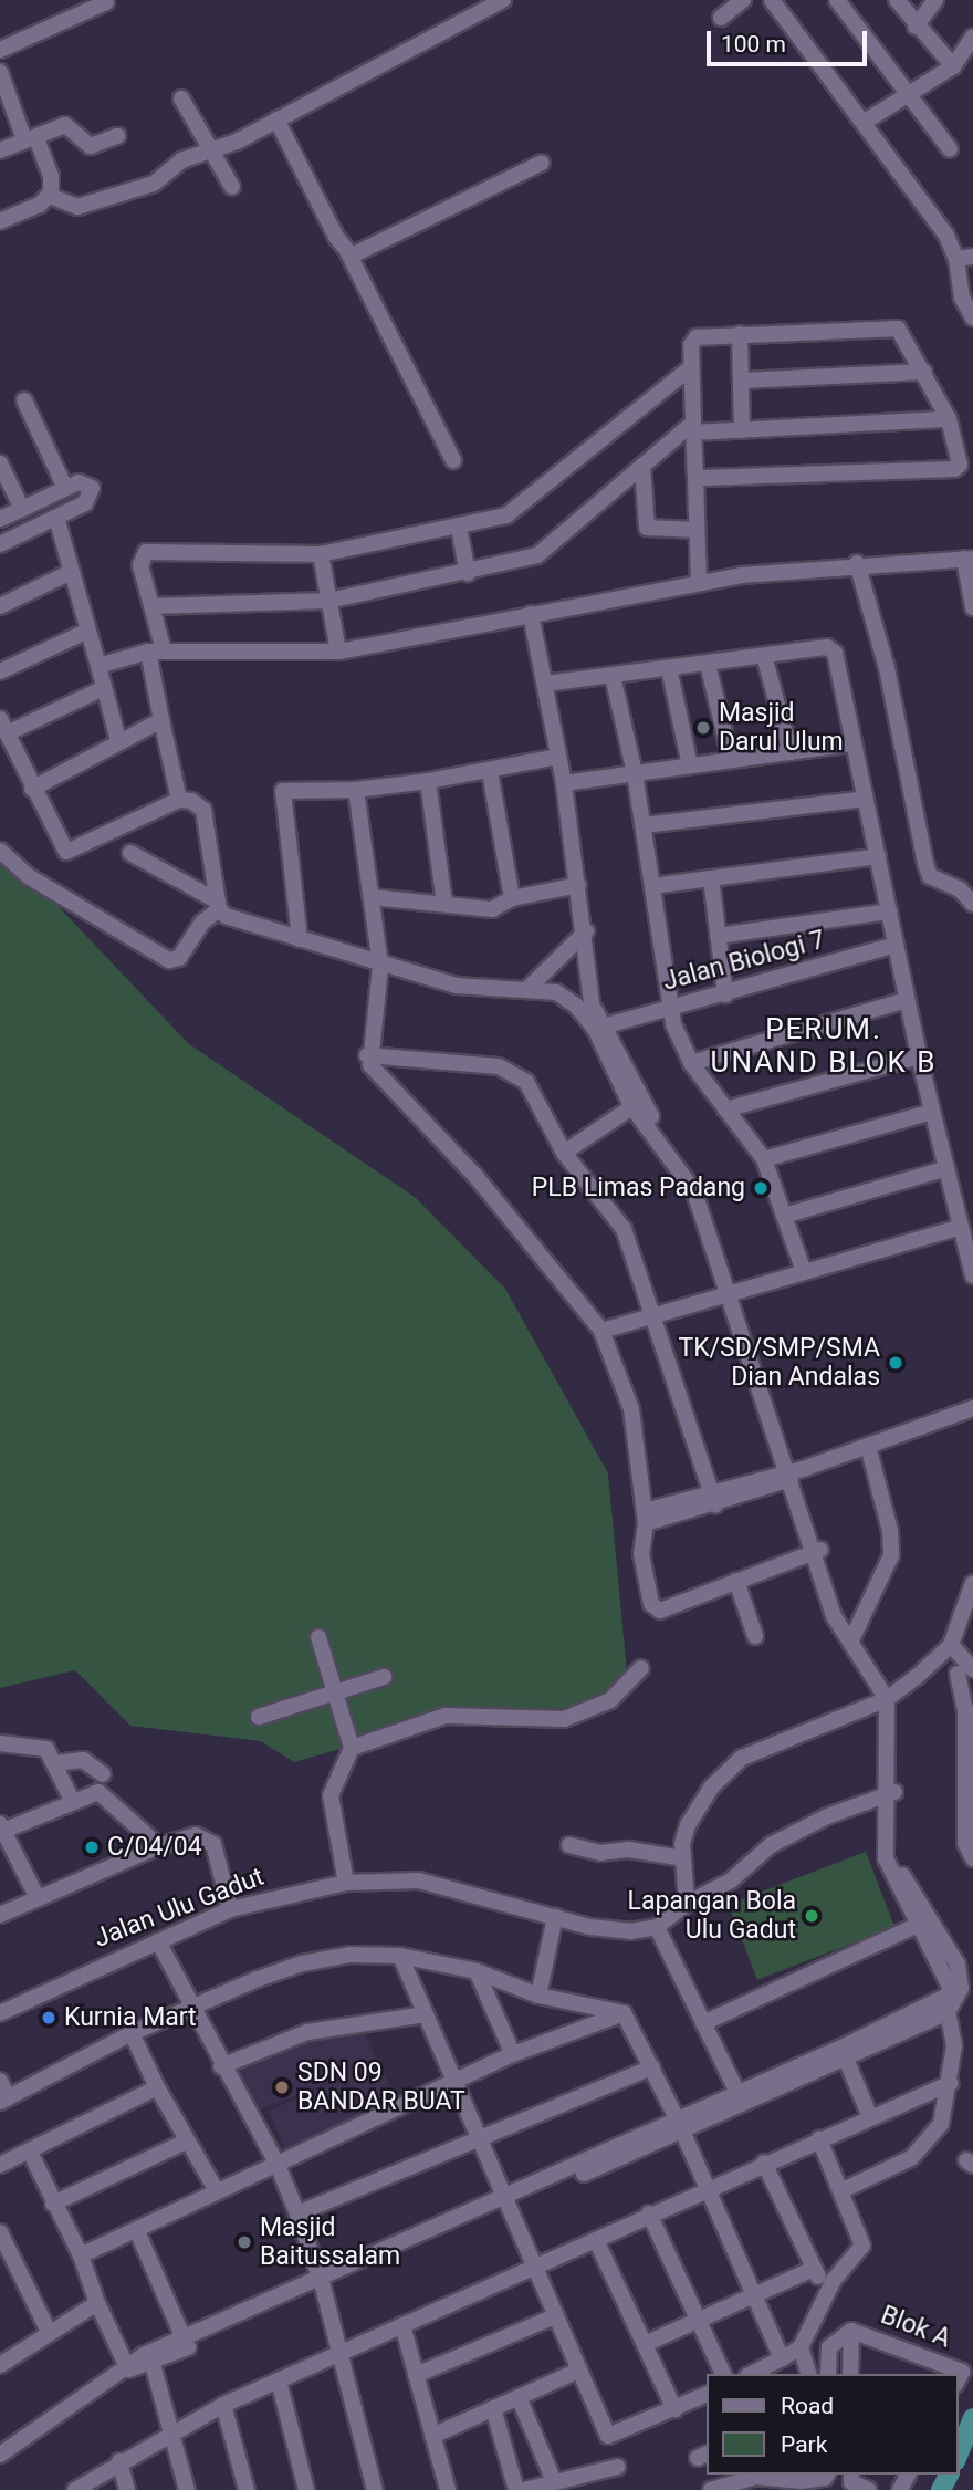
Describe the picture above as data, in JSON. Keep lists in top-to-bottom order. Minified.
{"streets":{"street":["Jalan Biologi 7","Jalan Ulu Gadut","Blok A"]},"districts":["PERUM. UNAND BLOK B"],"places":["Masjid Darul Ulum","PLB Limas Padang","TK/SD/SMP/SMA Dian Andalas","C/04/04","Lapangan Bola Ulu Gadut","Kurnia Mart","SDN 09 BANDAR BUAT","Masjid Baitussalam"],"legend":["Road","Park"],"scale_bar":"100 m"}
